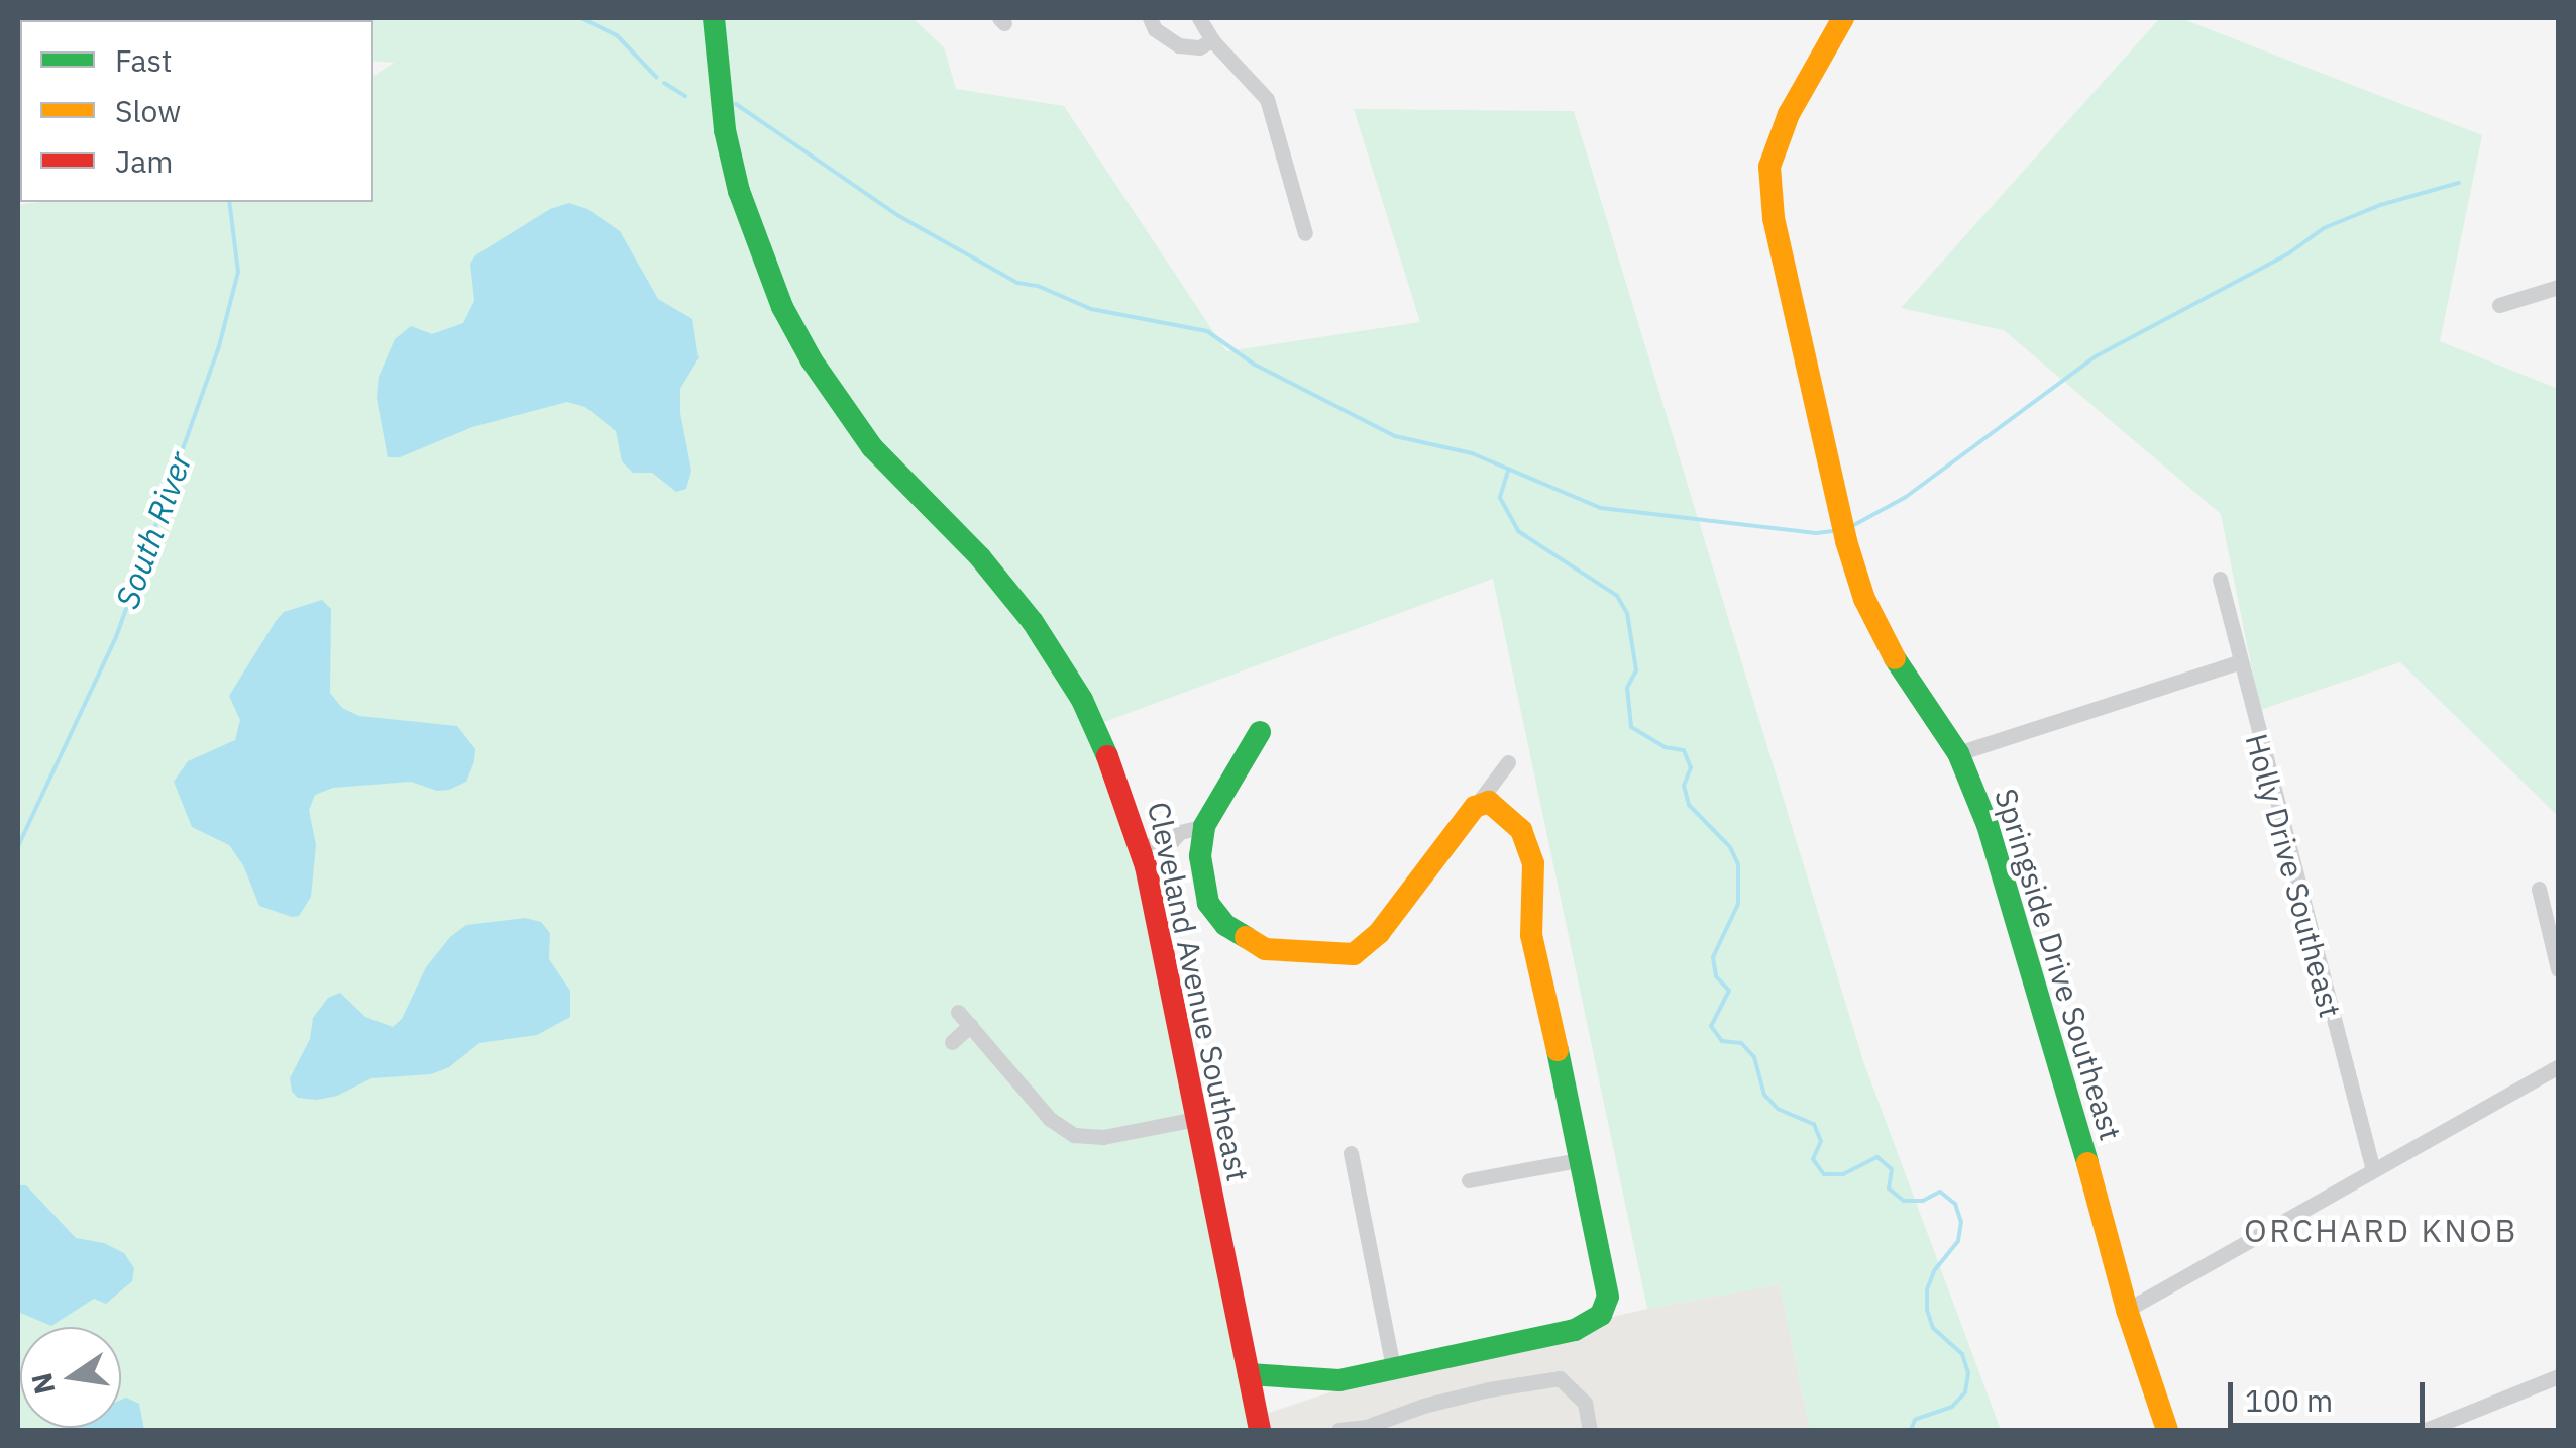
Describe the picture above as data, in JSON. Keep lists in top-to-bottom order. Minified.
{"streets":{"street":["Holly Drive Southeast","Springside Drive Southeast","Cleveland Avenue Southeast"]},"districts":["ORCHARD KNOB"],"water":["South River"],"legend":["Fast","Slow","Jam"],"scale_bar":"100 m","north":"left"}
